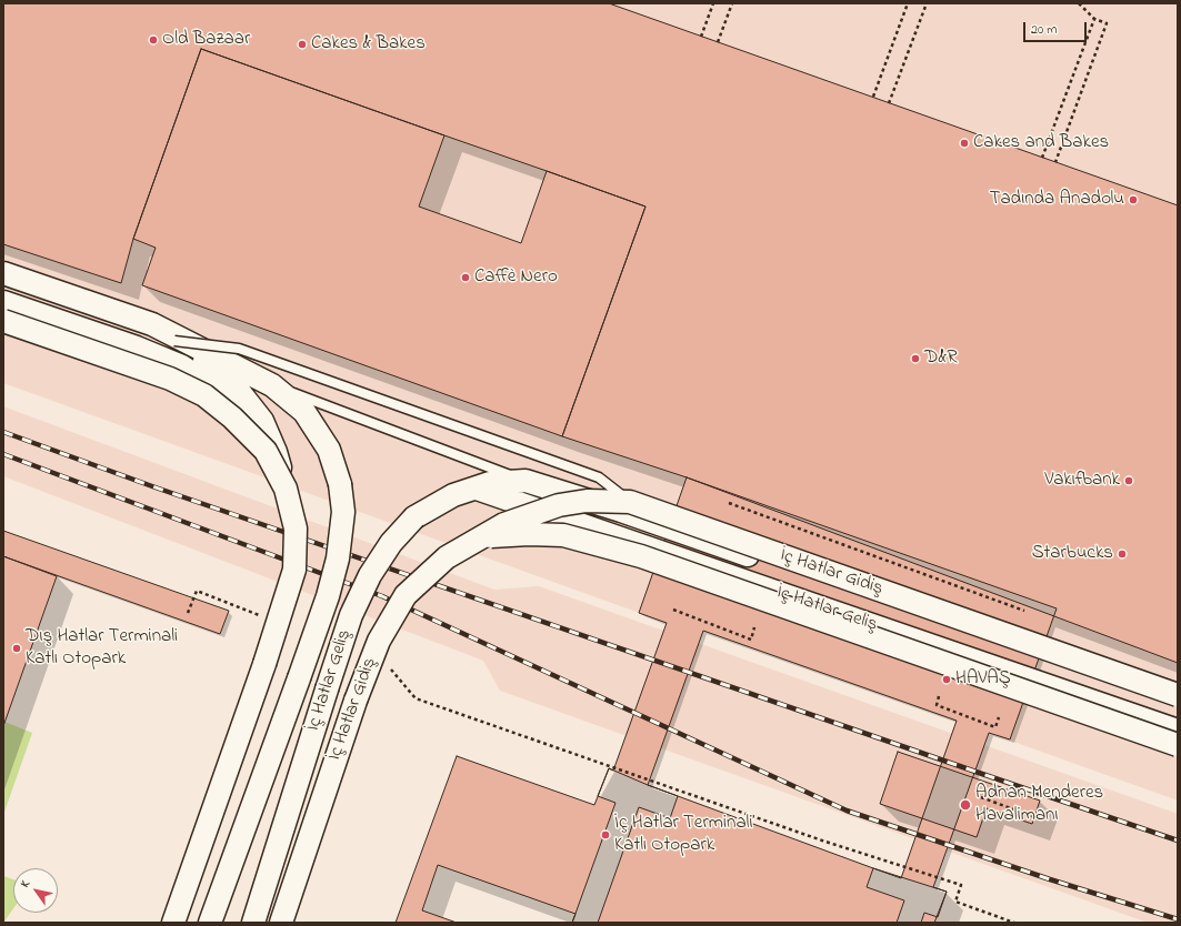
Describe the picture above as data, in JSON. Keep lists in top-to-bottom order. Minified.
{"streets":{"street":["İç Hatlar Gidiş","İç Hatlar Geliş"]},"crossings":[["İç Hatlar Gidiş","İç Hatlar Geliş"]],"places":["Old Bazaar","Cakes & Bakes","Cakes and Bakes","Tadında Anadolu","Caffè Nero","D&R","Vakıfbank","Starbucks","Dış Hatlar Terminali Katlı Otopark","HAVAŞ","Adnan Menderes Havalimanı","İç Hatlar Terminali Katlı Otopark"],"scale_bar":"20 m","north":"top left"}
